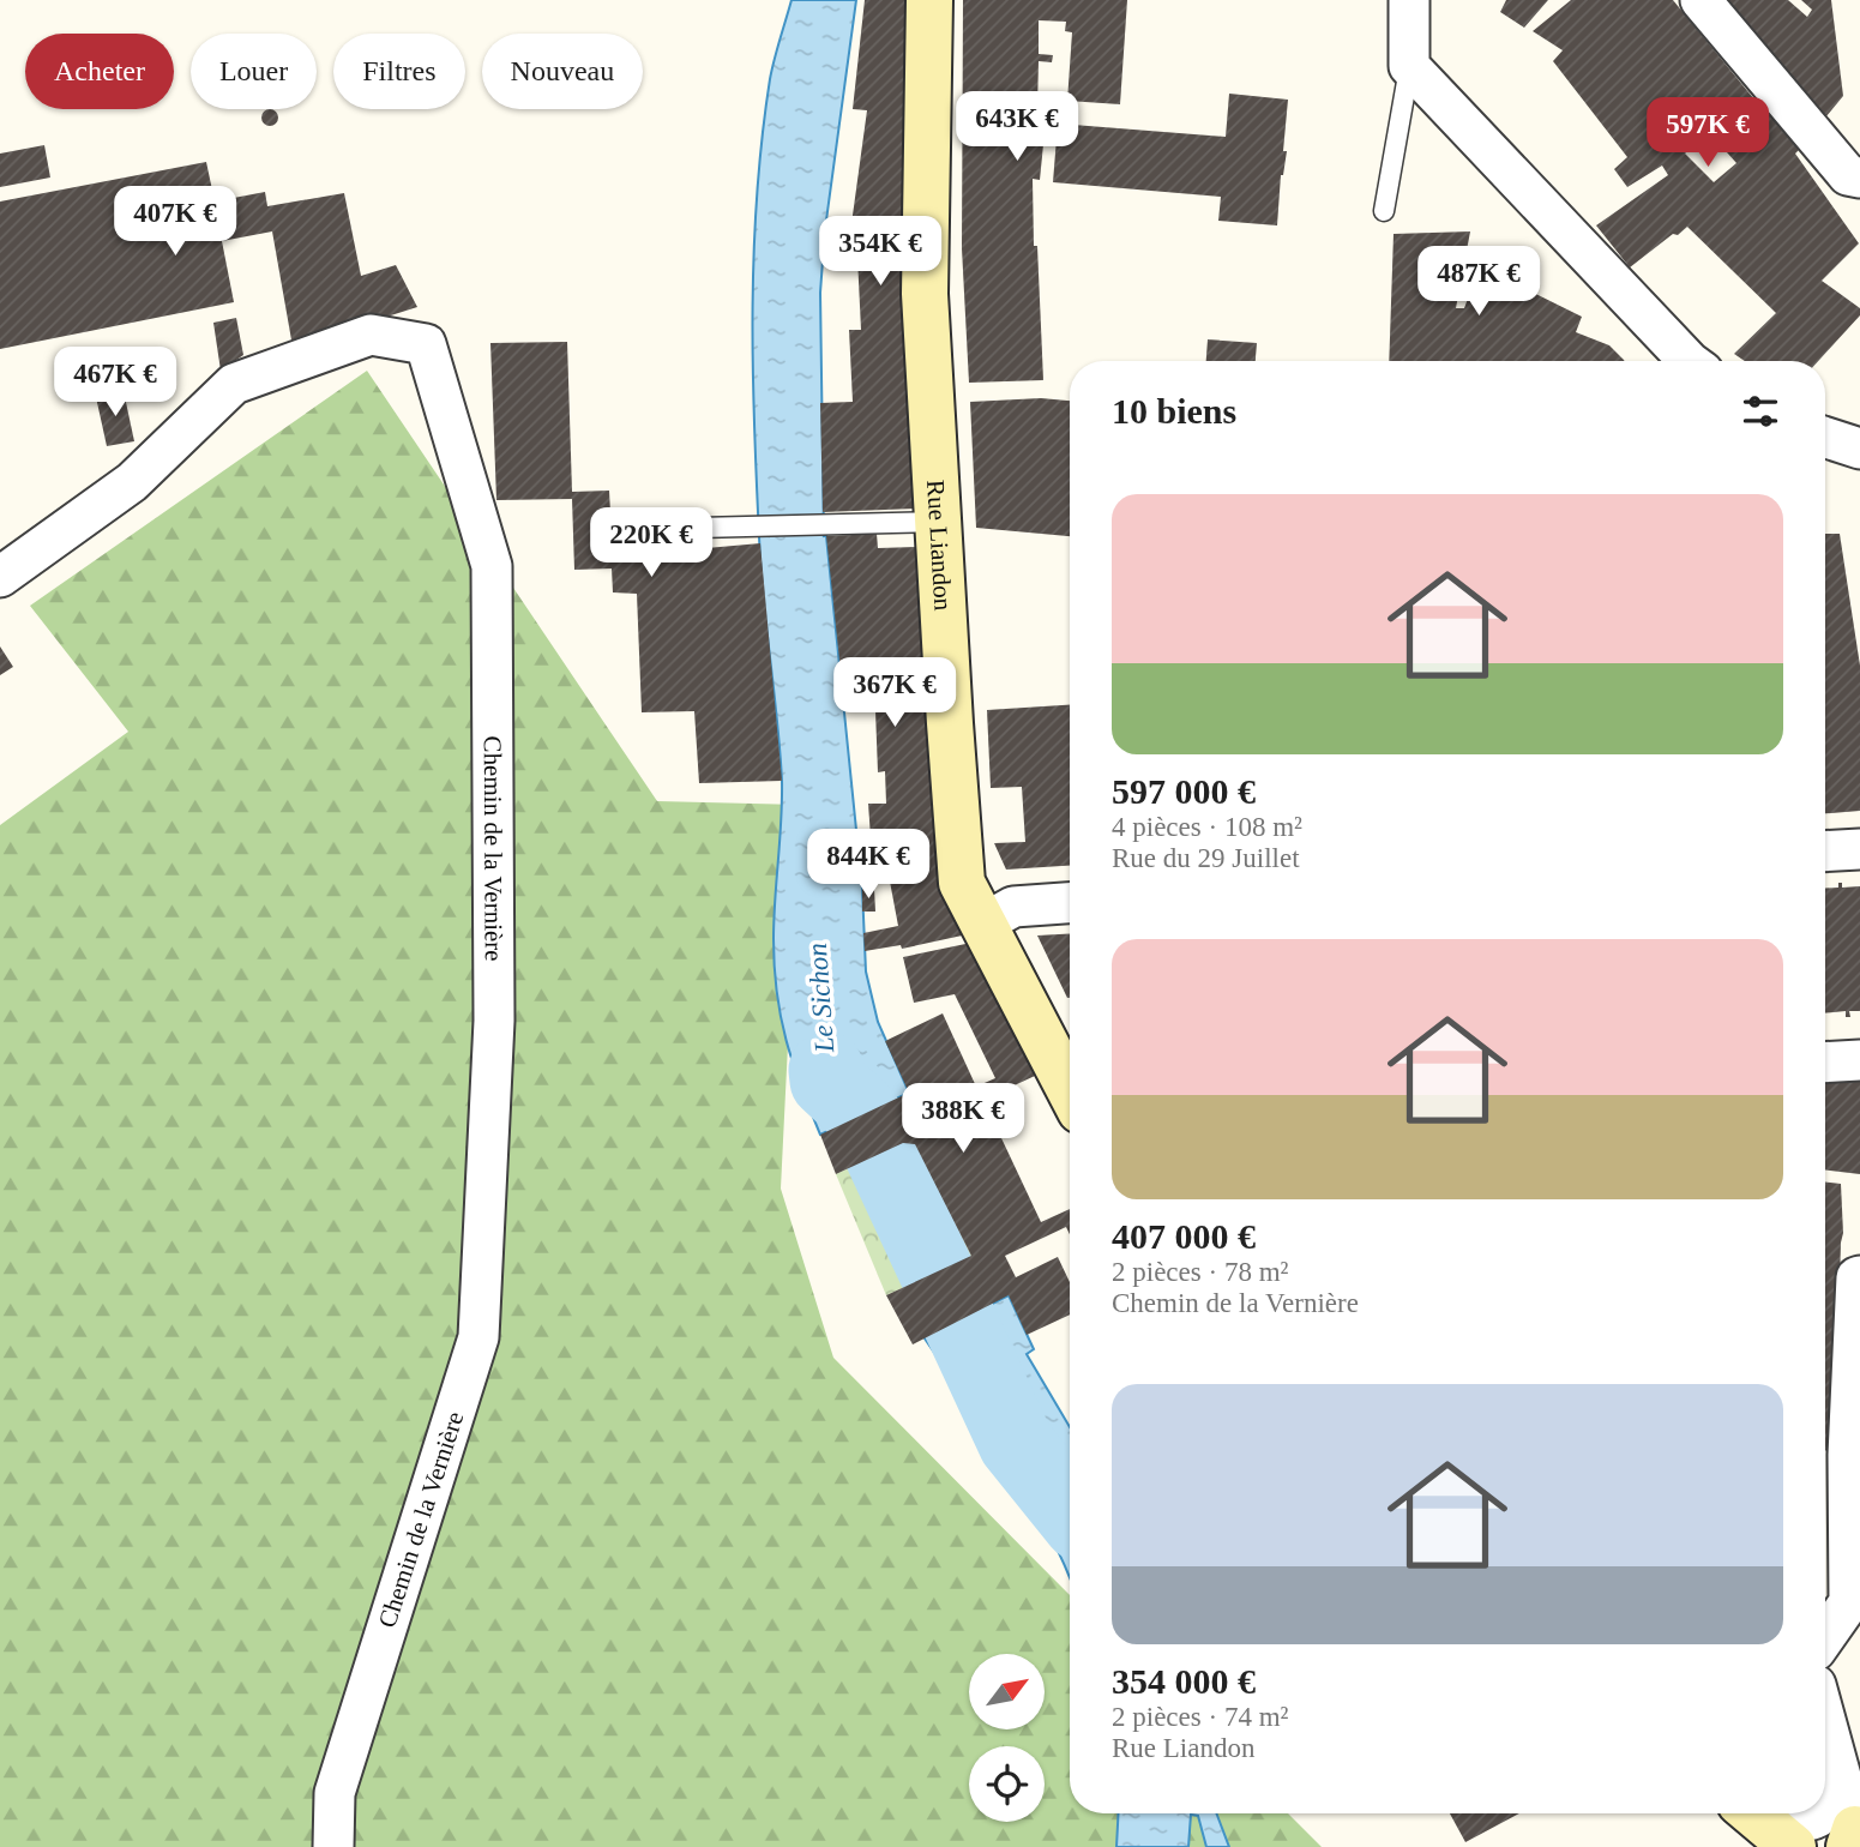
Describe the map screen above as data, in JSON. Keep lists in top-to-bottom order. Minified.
{"streets":{"main road":["Rue Liandon"],"street":["Chemin de la Vernière"]},"water":["Le Sichon"],"north":"top right","page":{"chip":["Acheter","Louer","Filtres","Nouveau"],"price":["643K €","597K €","407K €","354K €","487K €","467K €","220K €","367K €","844K €","388K €"],"heading":"10 biens","list":[{"name":"597 000 €","note":"4 pièces · 108 m² · Rue du 29 Juillet"},{"name":"407 000 €","note":"2 pièces · 78 m² · Chemin de la Vernière"},{"name":"354 000 €","note":"2 pièces · 74 m² · Rue Liandon"}]}}
